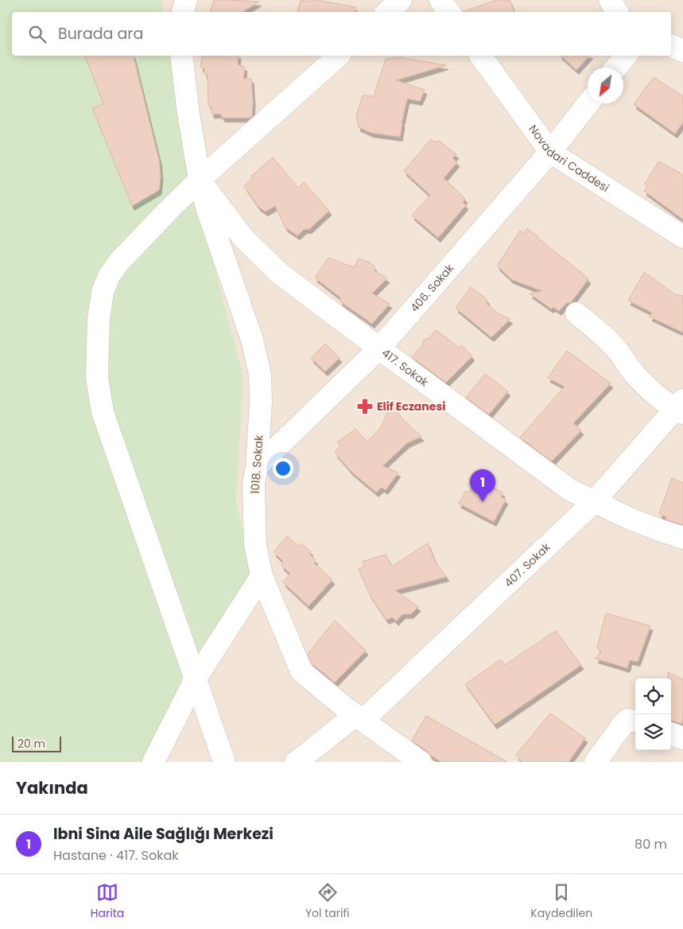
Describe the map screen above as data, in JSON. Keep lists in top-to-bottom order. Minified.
{"streets":{"street":["Novadari Caddesi","406. Sokak","417. Sokak","1018. Sokak","407. Sokak"]},"crossings":[["Novadari Caddesi","406. Sokak"],["406. Sokak","417. Sokak"],["406. Sokak","1018. Sokak"],["417. Sokak","1018. Sokak"],["417. Sokak","407. Sokak"],["1018. Sokak","407. Sokak"]],"places":{"pharmacy":["Elif Eczanesi"]},"scale_bar":"20 m","north":"bottom left","page":{"search":"Burada ara","pins":"1","scale":"20 m","heading":"Yakında","list":[{"mark":"1","name":"Ibni Sina Aile Sağlığı Merkezi","note":"Hastane · 417. Sokak","value":"80 m"}],"nav":["Harita","Yol tarifi","Kaydedilen"]}}
